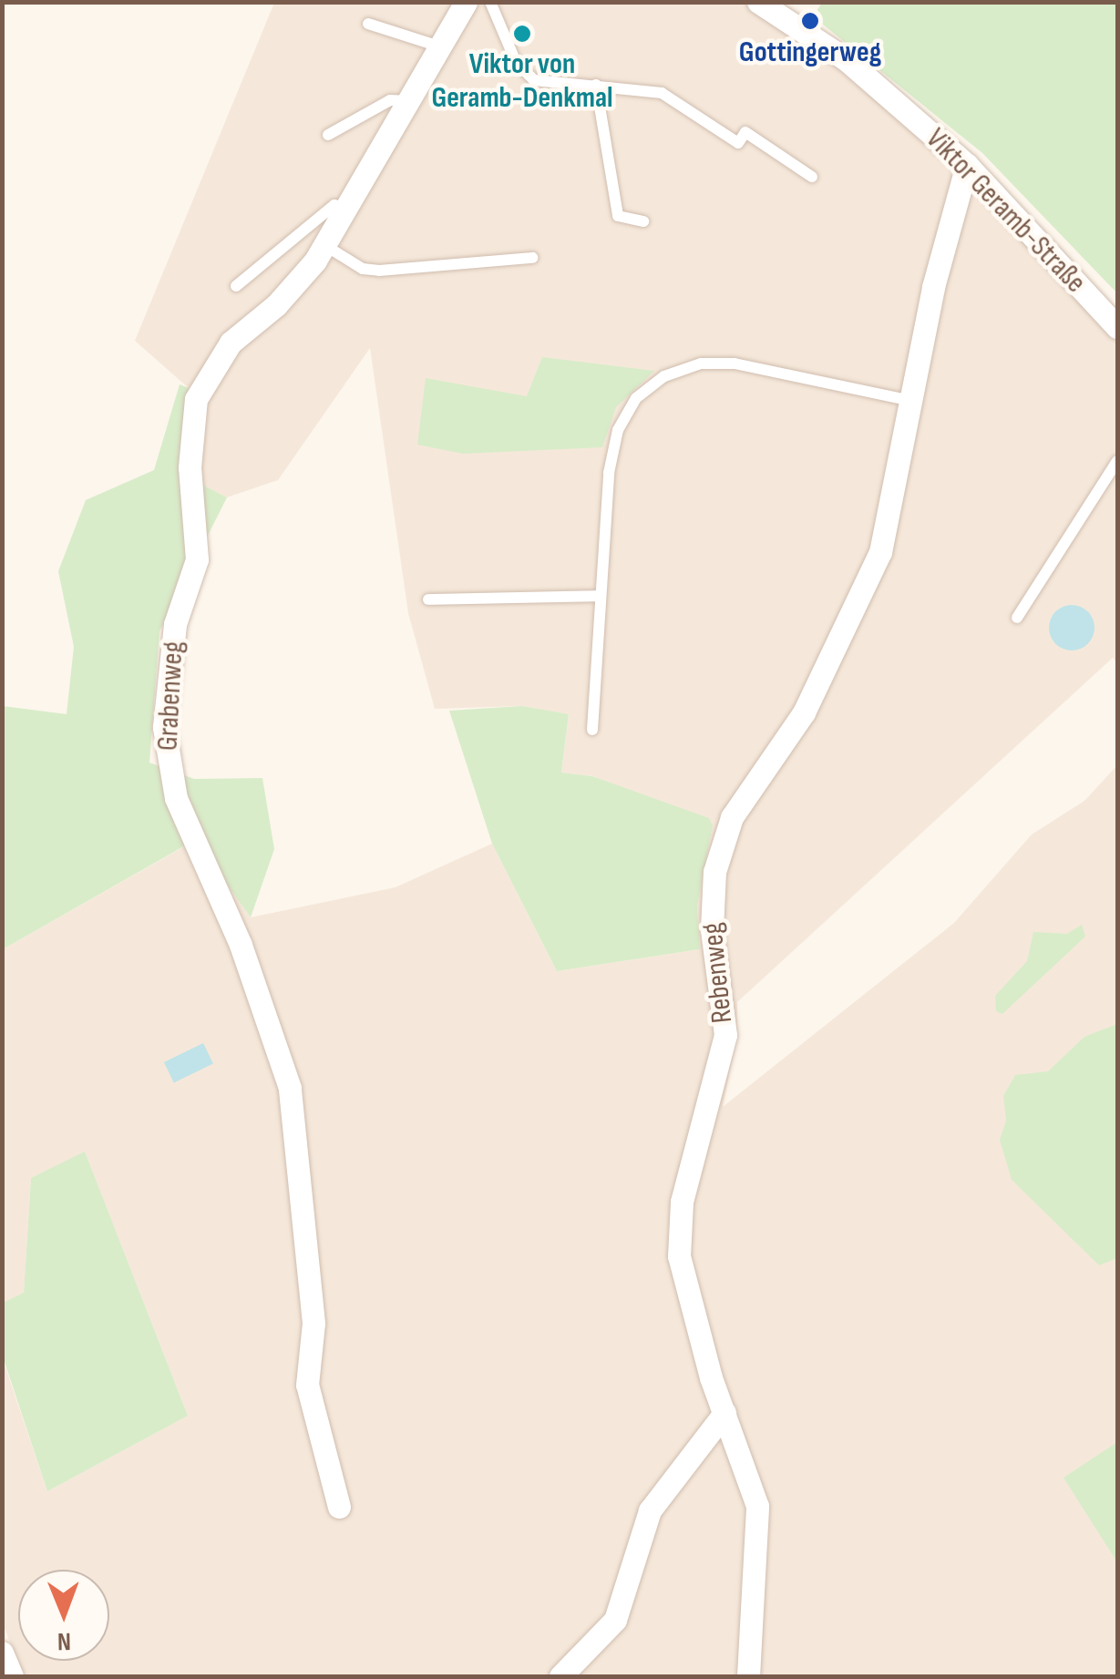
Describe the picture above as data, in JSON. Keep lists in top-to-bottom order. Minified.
{"streets":{"street":["Viktor Geramb-Straße","Grabenweg","Rebenweg"]},"crossings":[["Viktor Geramb-Straße","Rebenweg"]],"places":["Gottingerweg","Viktor von Geramb-Denkmal"],"north":"bottom"}
